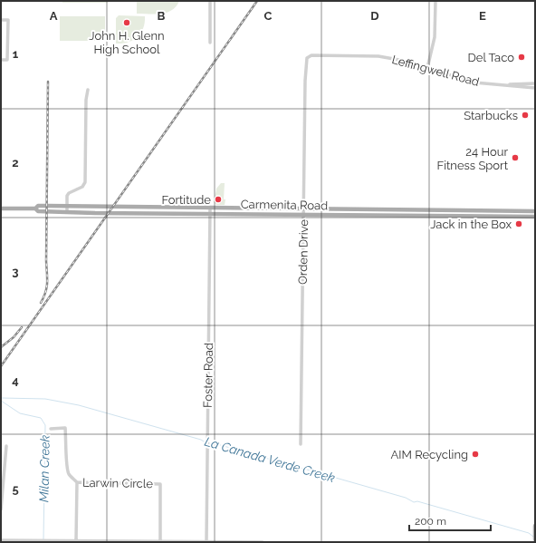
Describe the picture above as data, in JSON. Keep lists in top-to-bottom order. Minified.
{"streets":{"main road":["Carmenita Road"],"street":["Leffingwell Road","Orden Drive","Foster Road","Larwin Circle"]},"crossings":[["Leffingwell Road","Orden Drive"],["Carmenita Road","Orden Drive"],["Carmenita Road","Foster Road"]],"water":["La Canada Verde Creek","Milan Creek"],"places":["John H. Glenn High School","Del Taco","Starbucks","24 Hour Fitness Sport","Fortitude","Jack in the Box","AIM Recycling"],"scale_bar":"200 m","grid":{"columns":["A","B","C","D","E"],"rows":["1","2","3","4","5"]}}
